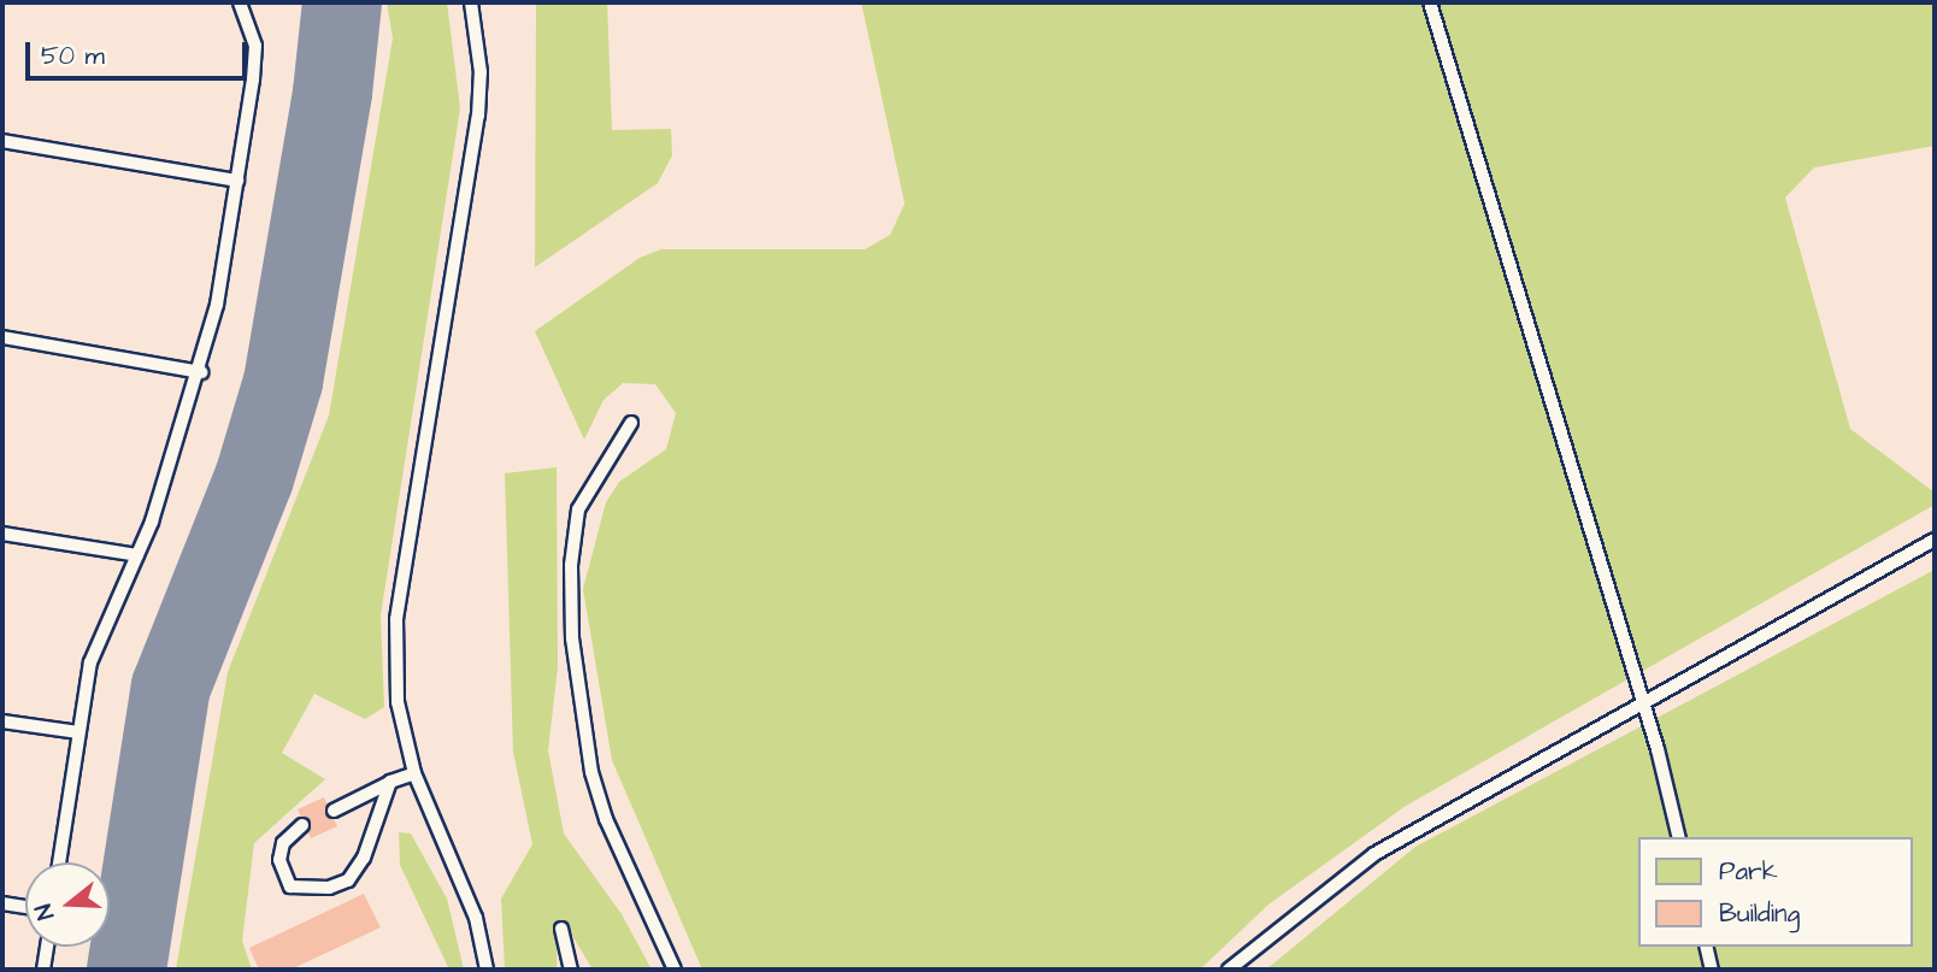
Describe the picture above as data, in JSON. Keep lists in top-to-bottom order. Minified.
{"legend":["Park","Building"],"scale_bar":"50 m","north":"left"}
